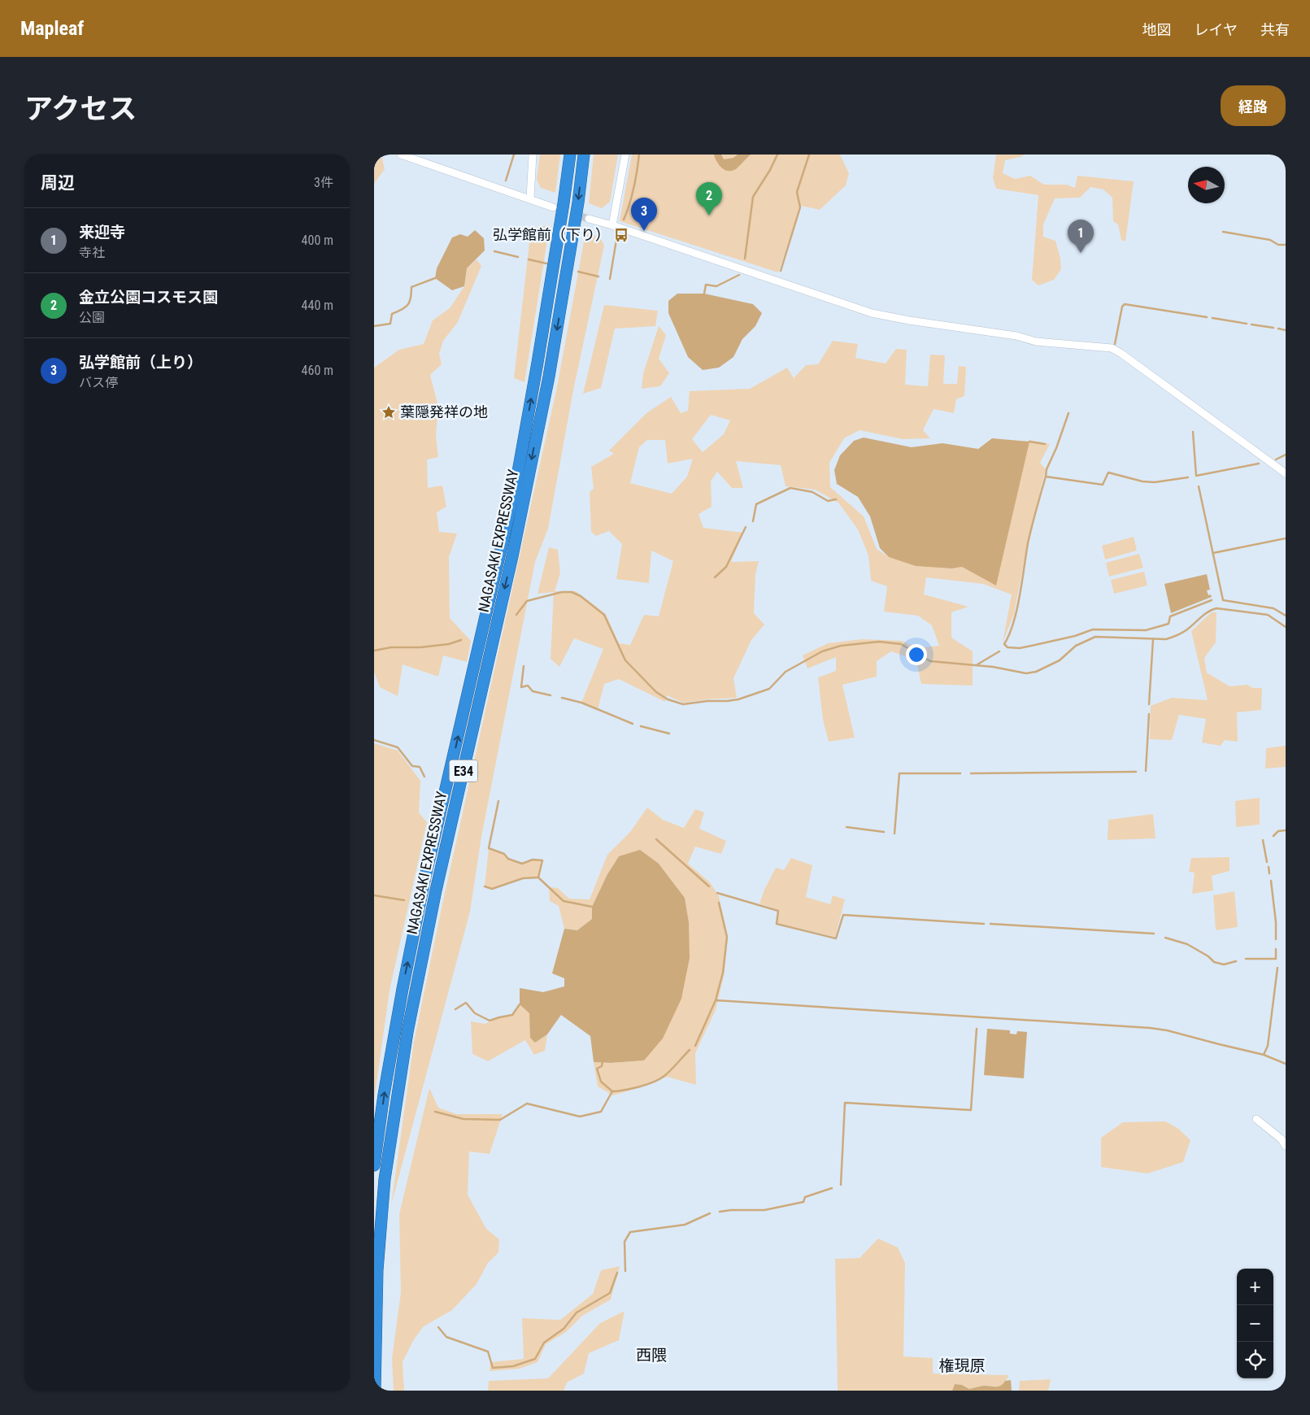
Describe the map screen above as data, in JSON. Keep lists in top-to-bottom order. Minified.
{"streets":{"highway":["NAGASAKI EXPRESSWAY","E34"]},"districts":["西隈","権現原"],"places":{"bus stop":["弘学館前（下り）"],"place":["葉隠発祥の地"]},"north":"left","page":{"header":"Mapleaf","nav":["地図","レイヤ","共有"],"title":"アクセス","buttons":"経路","heading":["周辺","3件"],"pins":["2","3","1"],"list":[{"mark":"1","name":"来迎寺","note":"寺社","value":"400 m"},{"mark":"2","name":"金立公園コスモス園","note":"公園","value":"440 m"},{"mark":"3","name":"弘学館前（上り）","note":"バス停","value":"460 m"}],"map_buttons":["+","−"]}}
